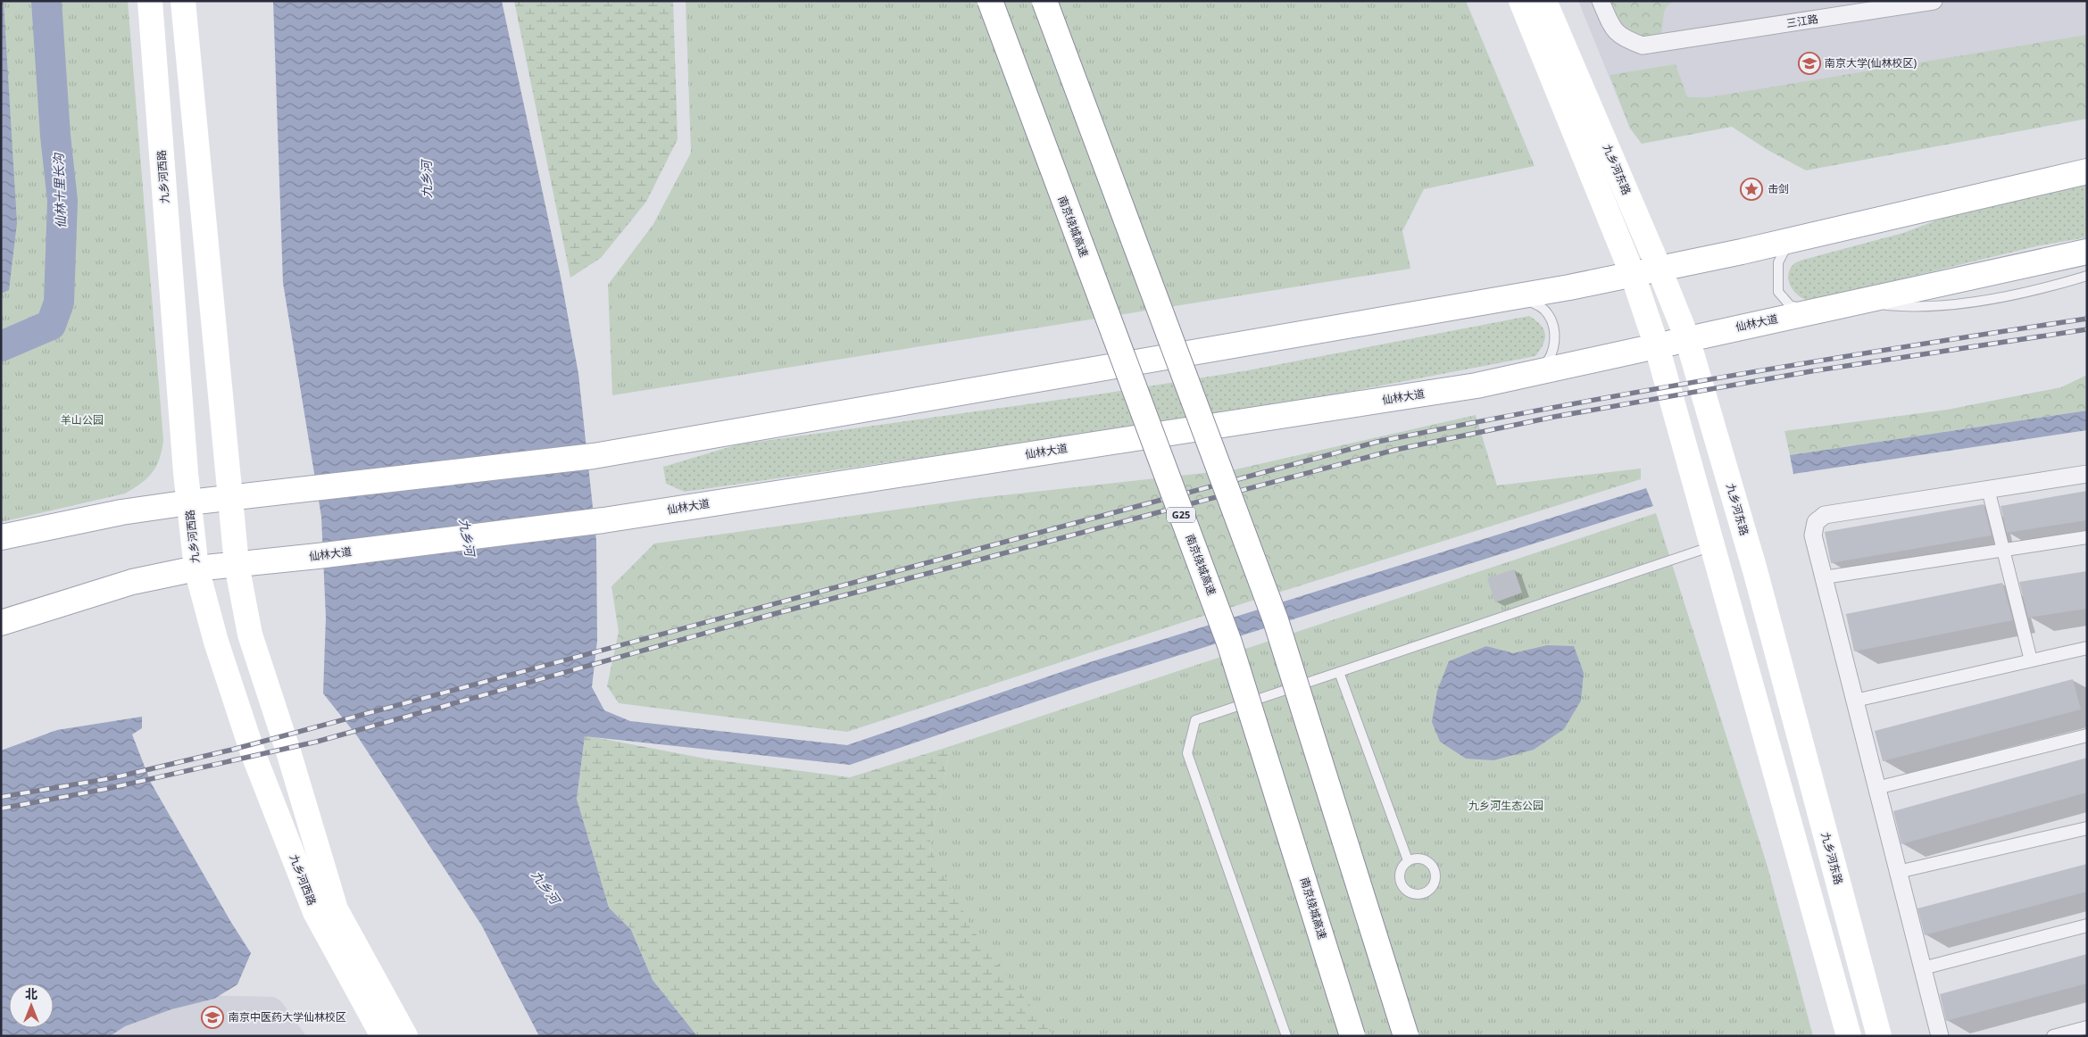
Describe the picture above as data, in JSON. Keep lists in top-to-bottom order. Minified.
{"streets":{"main road":["九乡河东路","九乡河西路","南京绕城高速","仙林大道","G25"],"street":["三江路"]},"crossings":[["九乡河东路","仙林大道"],["九乡河西路","仙林大道"]],"water":["九乡河","仙林十里长沟"],"parks":["羊山公园","九乡河生态公园"],"places":{"school or university":["南京大学(仙林校区)","南京中医药大学仙林校区"],"place":["击剑"]},"north":"top"}
